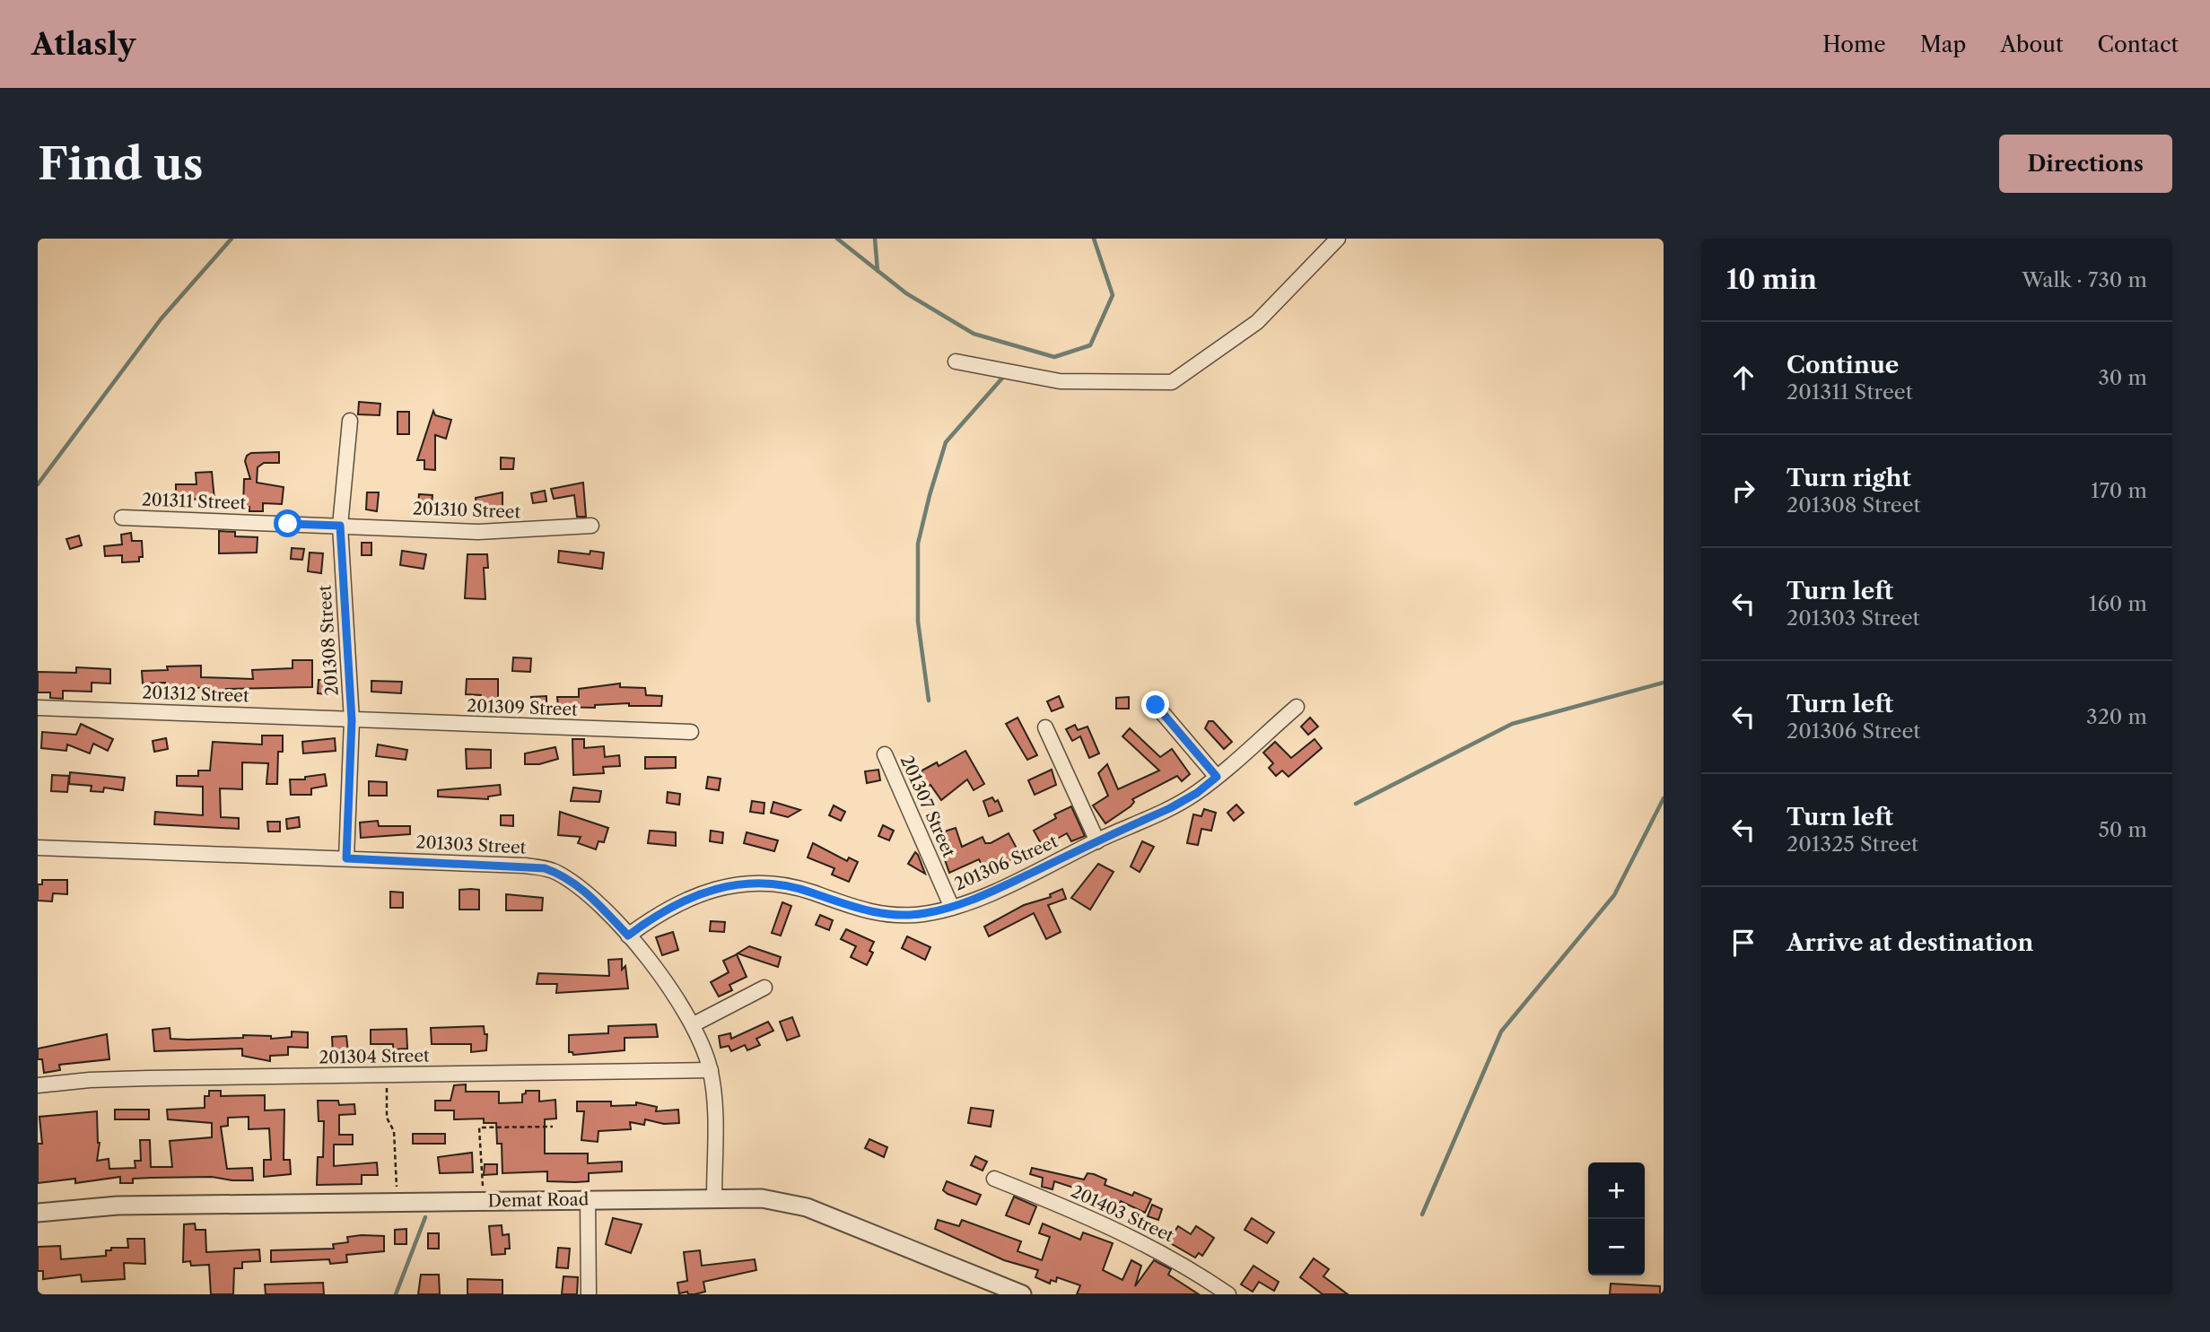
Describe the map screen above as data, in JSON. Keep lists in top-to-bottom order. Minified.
{"streets":{"street":["201311 Street","201310 Street","201308 Street","201312 Street","201309 Street","201307 Street","201303 Street","201306 Street","201304 Street","Demat Road","201403 Street"]},"crossings":[["201311 Street","201310 Street"],["201311 Street","201308 Street"],["201310 Street","201308 Street"],["201308 Street","201312 Street"],["201308 Street","201309 Street"],["201308 Street","201303 Street"],["201312 Street","201309 Street"],["201307 Street","201306 Street"],["201303 Street","201306 Street"],["201303 Street","201304 Street"],["201303 Street","Demat Road"]],"page":{"header":"Atlasly","nav":["Home","Map","About","Contact"],"buttons":"Directions","title":"Find us","heading":["10 min","Walk · 730 m"],"list":[["Continue","201311 Street","30 m"],["Turn right","201308 Street","170 m"],["Turn left","201303 Street","160 m"],["Turn left","201306 Street","320 m"],["Turn left","201325 Street","50 m"],"Arrive at destination"],"map_buttons":["+","−"]}}
